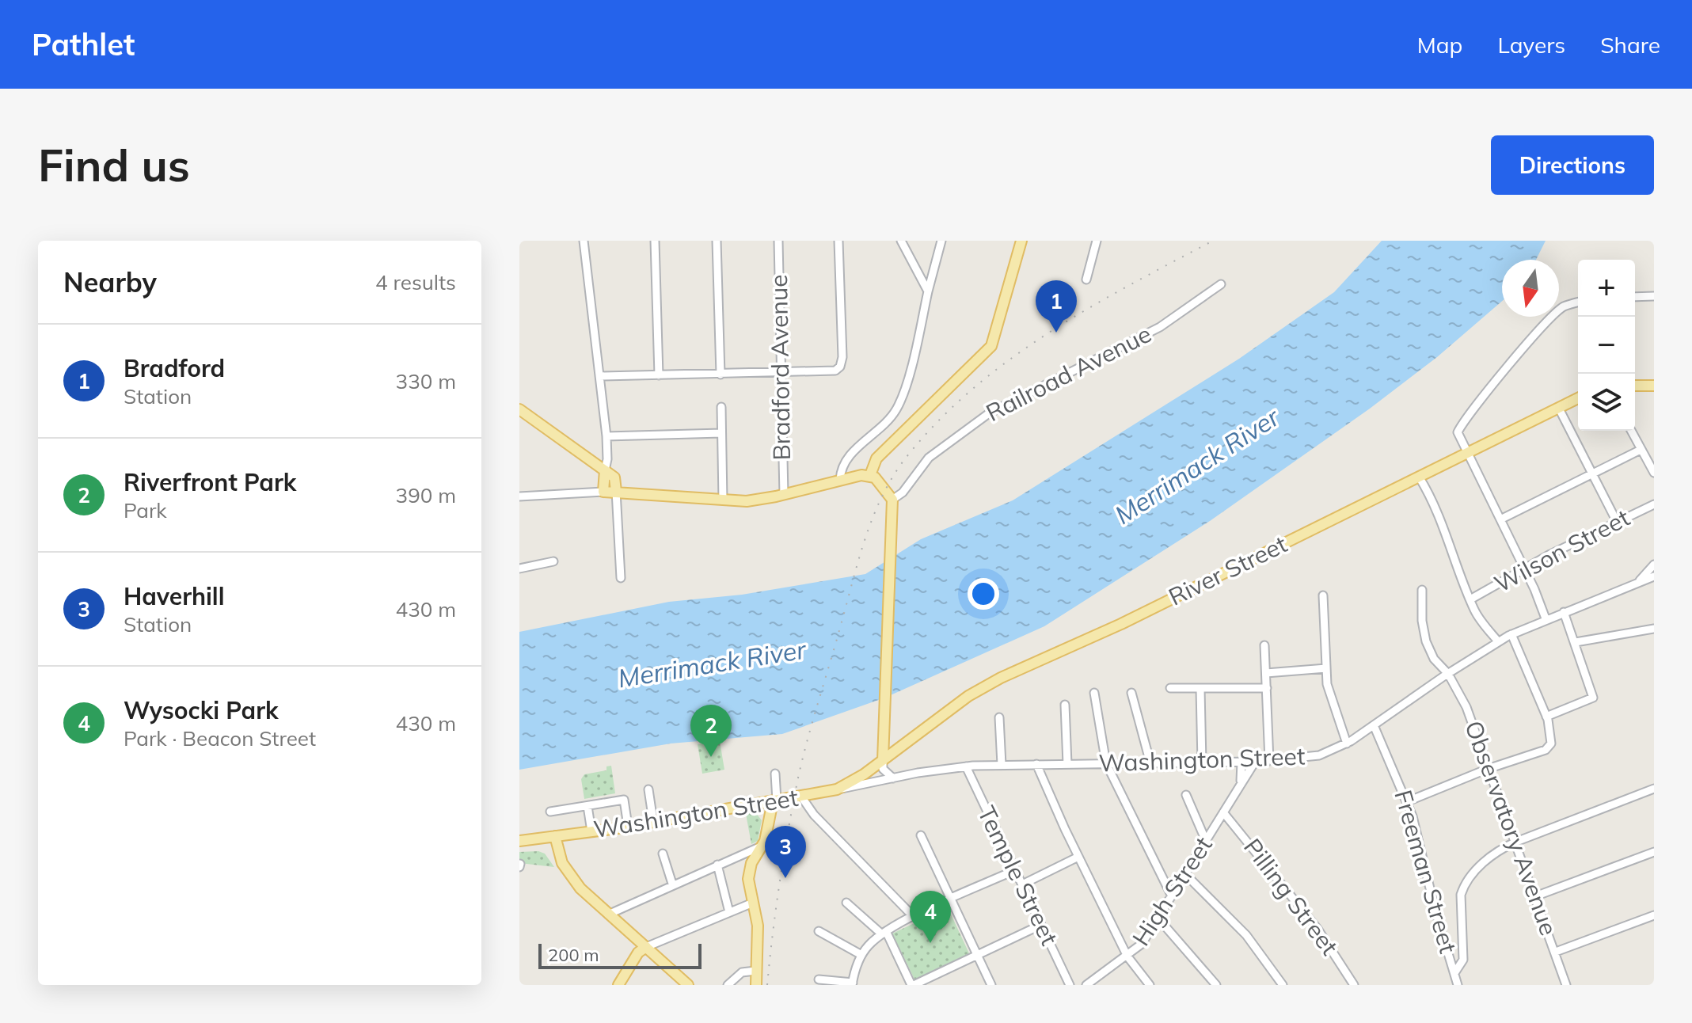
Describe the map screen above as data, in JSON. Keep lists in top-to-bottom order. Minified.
{"streets":{"main road":["River Street","Washington Street"],"street":["Bradford Avenue","Railroad Avenue","Wilson Street","Observatory Avenue","Freeman Street","Temple Street","High Street","Pilling Street"]},"crossings":[["River Street","Washington Street"],["Washington Street","Observatory Avenue"],["Washington Street","Freeman Street"],["Washington Street","Temple Street"],["Washington Street","High Street"],["High Street","Pilling Street"]],"water":["Merrimack River"],"scale_bar":"200 m","north":"bottom","page":{"header":"Pathlet","nav":["Map","Layers","Share"],"buttons":"Directions","title":"Find us","heading":["Nearby","4 results"],"map_buttons":["+","−"],"pins":["1","2","3","4"],"list":[{"mark":"1","name":"Bradford","note":"Station","value":"330 m"},{"mark":"2","name":"Riverfront Park","note":"Park","value":"390 m"},{"mark":"3","name":"Haverhill","note":"Station","value":"430 m"},{"mark":"4","name":"Wysocki Park","note":"Park · Beacon Street","value":"430 m"}],"scale":"200 m"}}
